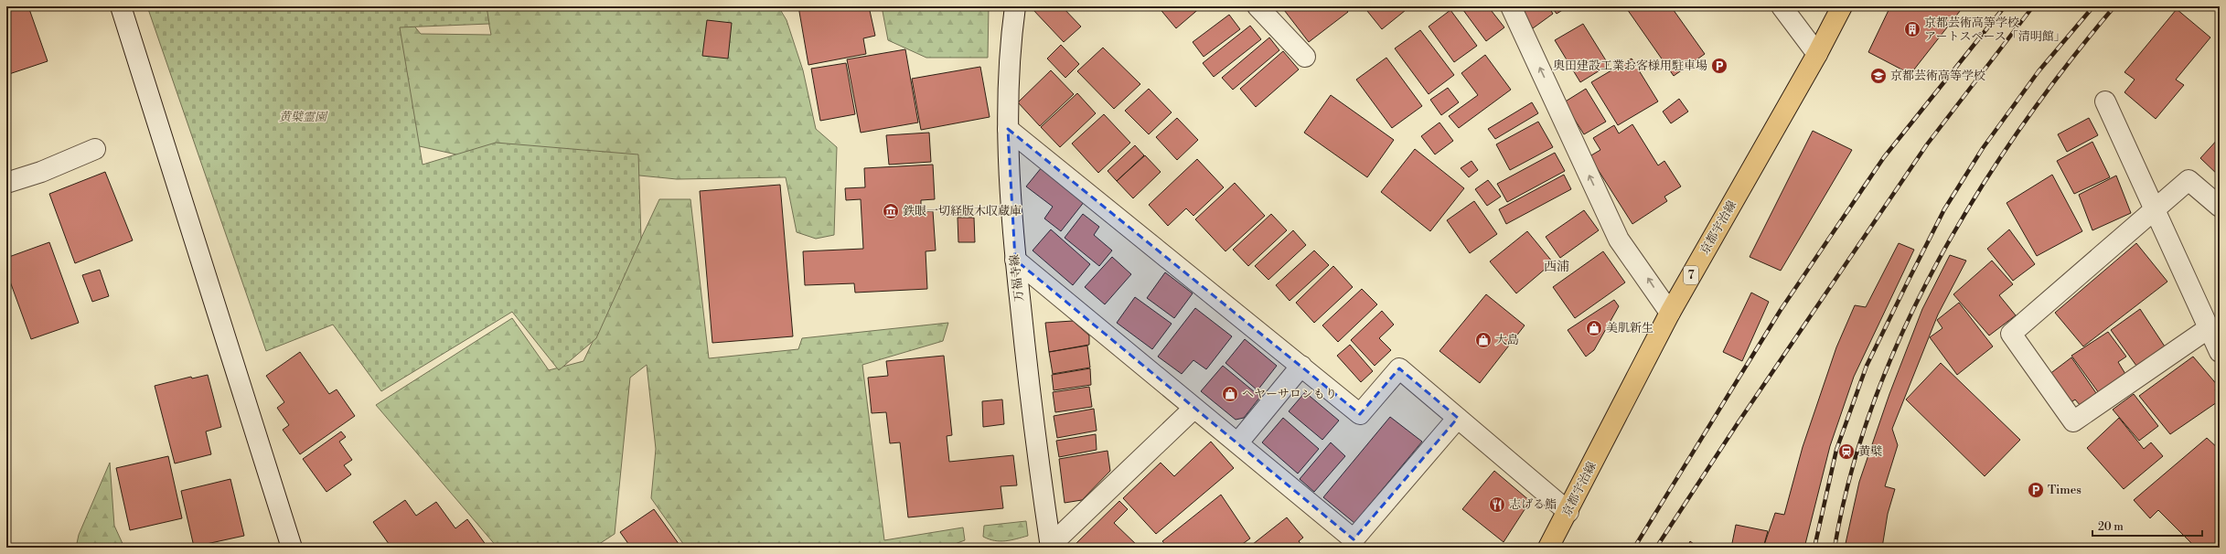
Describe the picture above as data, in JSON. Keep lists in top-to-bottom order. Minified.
{"streets":{"main road":["京都宇治線","7"],"street":["万福寺線"]},"districts":["西浦"],"parks":["黄檗霊園"],"places":{"building":["京都芸術高等学校 アートスペース「清明館」"],"parking":["奥田建設工業お客様用駐車場","Times"],"school or university":["京都芸術高等学校"],"museum":["鉄眼一切経版木収蔵庫"],"shop":["美肌新生","大島","ヘヤーサロンもり"],"station":["黄檗"],"restaurant":["志げる鮨"]},"scale_bar":"20 m"}
